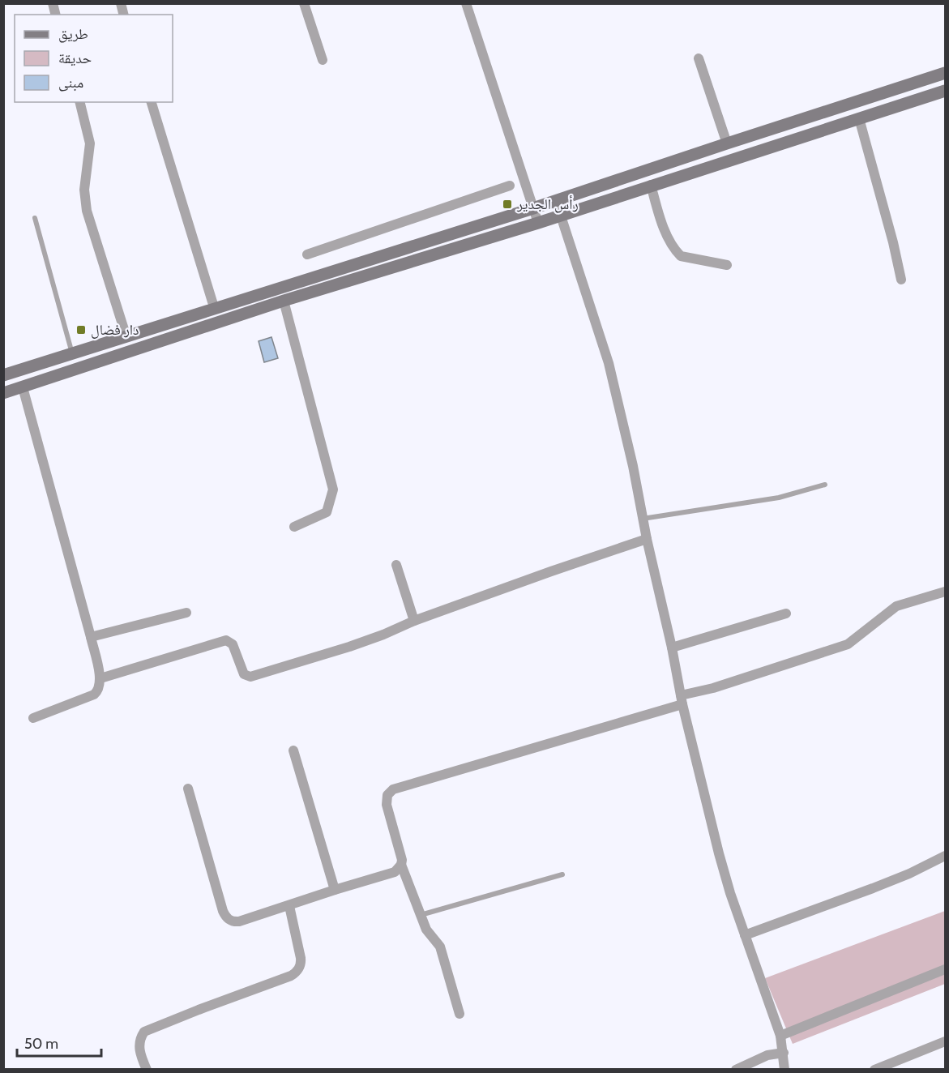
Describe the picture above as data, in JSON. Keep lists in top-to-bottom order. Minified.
{"places":{"transit":["رأس الجدير","دار فضال"]},"legend":["طريق","حديقة","مبنى"],"scale_bar":"50 m"}
